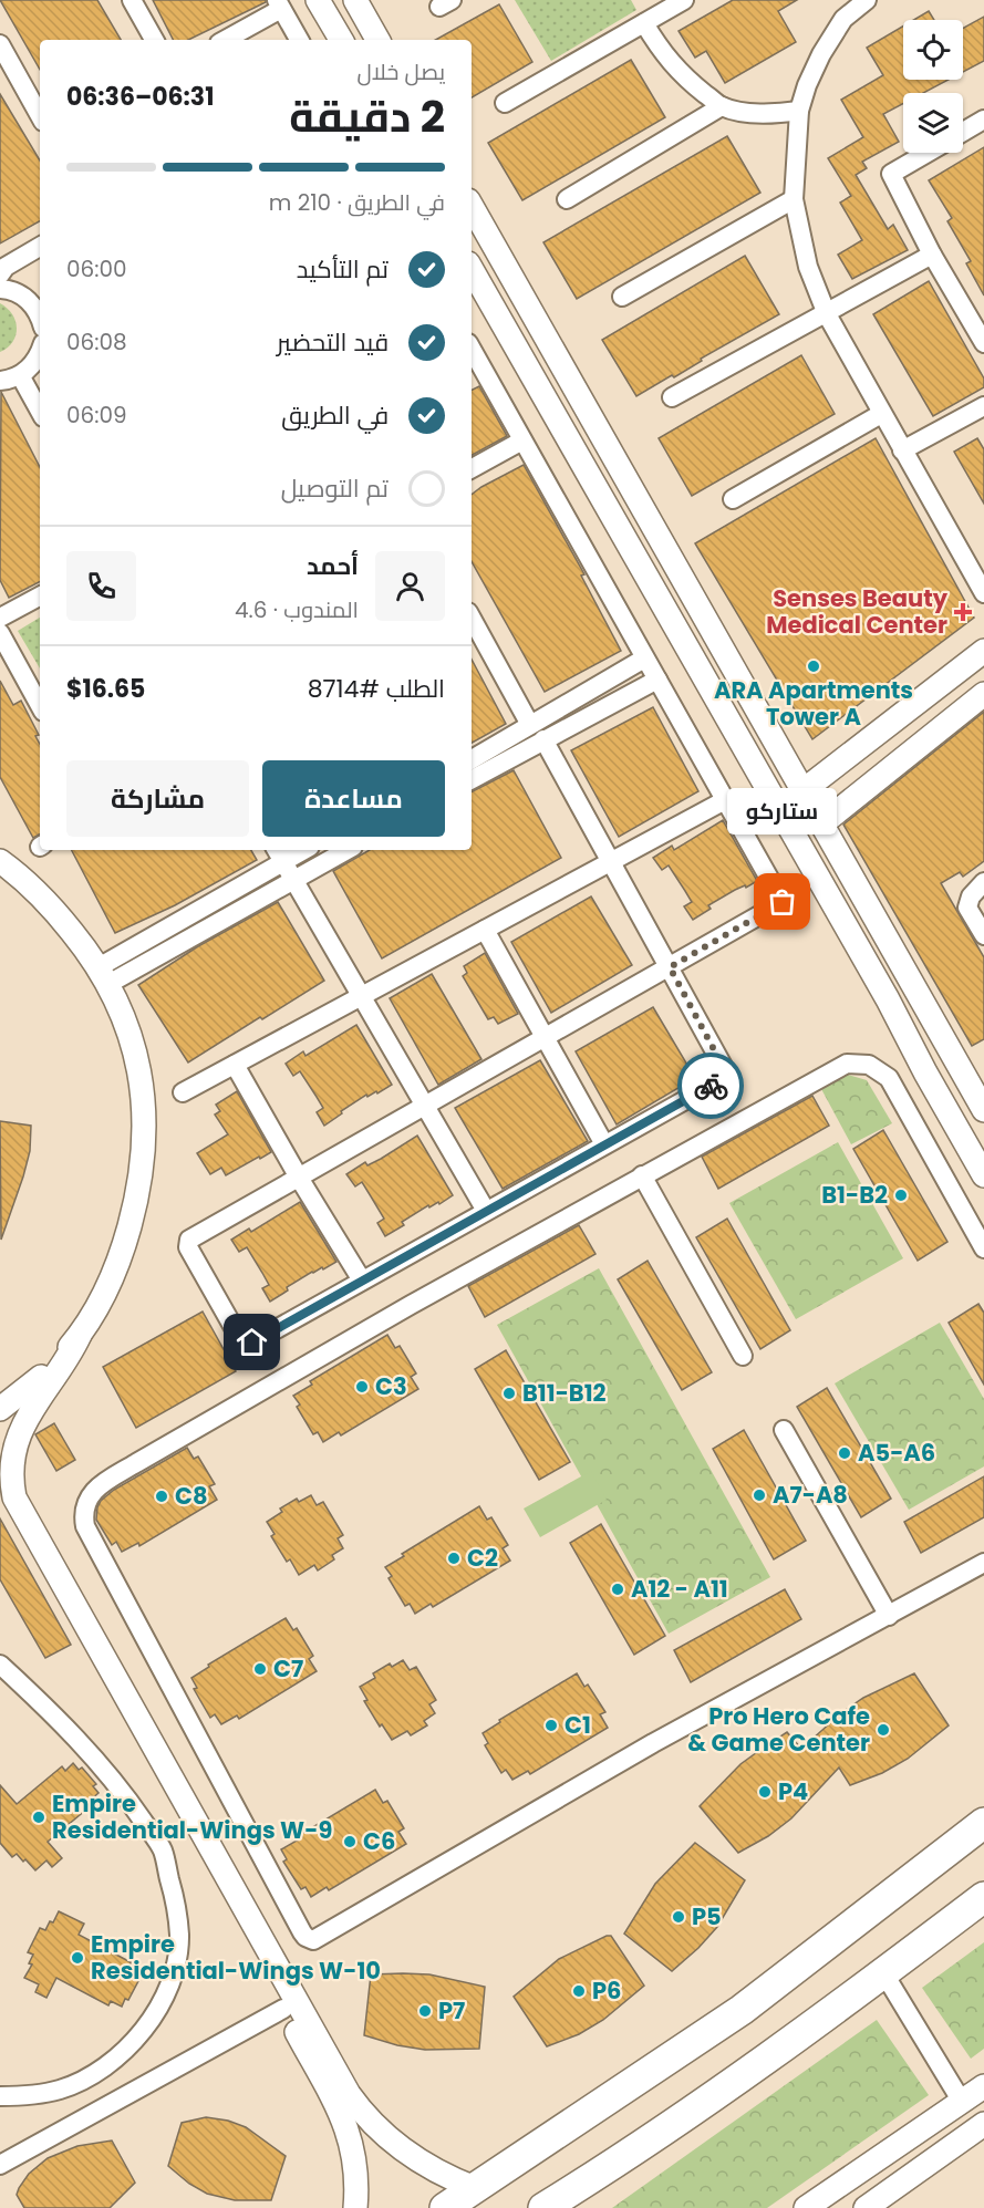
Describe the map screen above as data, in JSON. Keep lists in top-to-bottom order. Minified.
{"places":{"health":["Senses Beauty Medical Center"],"other":["ARA Apartments Tower A","ستاركو","B1-B2","C3","B11-B12","A5-A6","A7-A8","C8","C2","A12 - A11","C7","C1","Pro Hero Cafe & Game Center","P4","Empire Residential-Wings W-9","C6","P5","Empire Residential-Wings W-10","P6","P7"]},"page":{"heading":["2 دقيقة","يصل خلال","06:31–06:36"],"panel":["أحمد","المندوب · 4.6","الطلب #8714","$16.65"],"bar":"في الطريق · 210 m","list":[["تم التأكيد","06:00"],["قيد التحضير","06:08"],["في الطريق","06:09"],"تم التوصيل"],"buttons":["مساعدة","مشاركة"],"bubble":"ستاركو"}}
